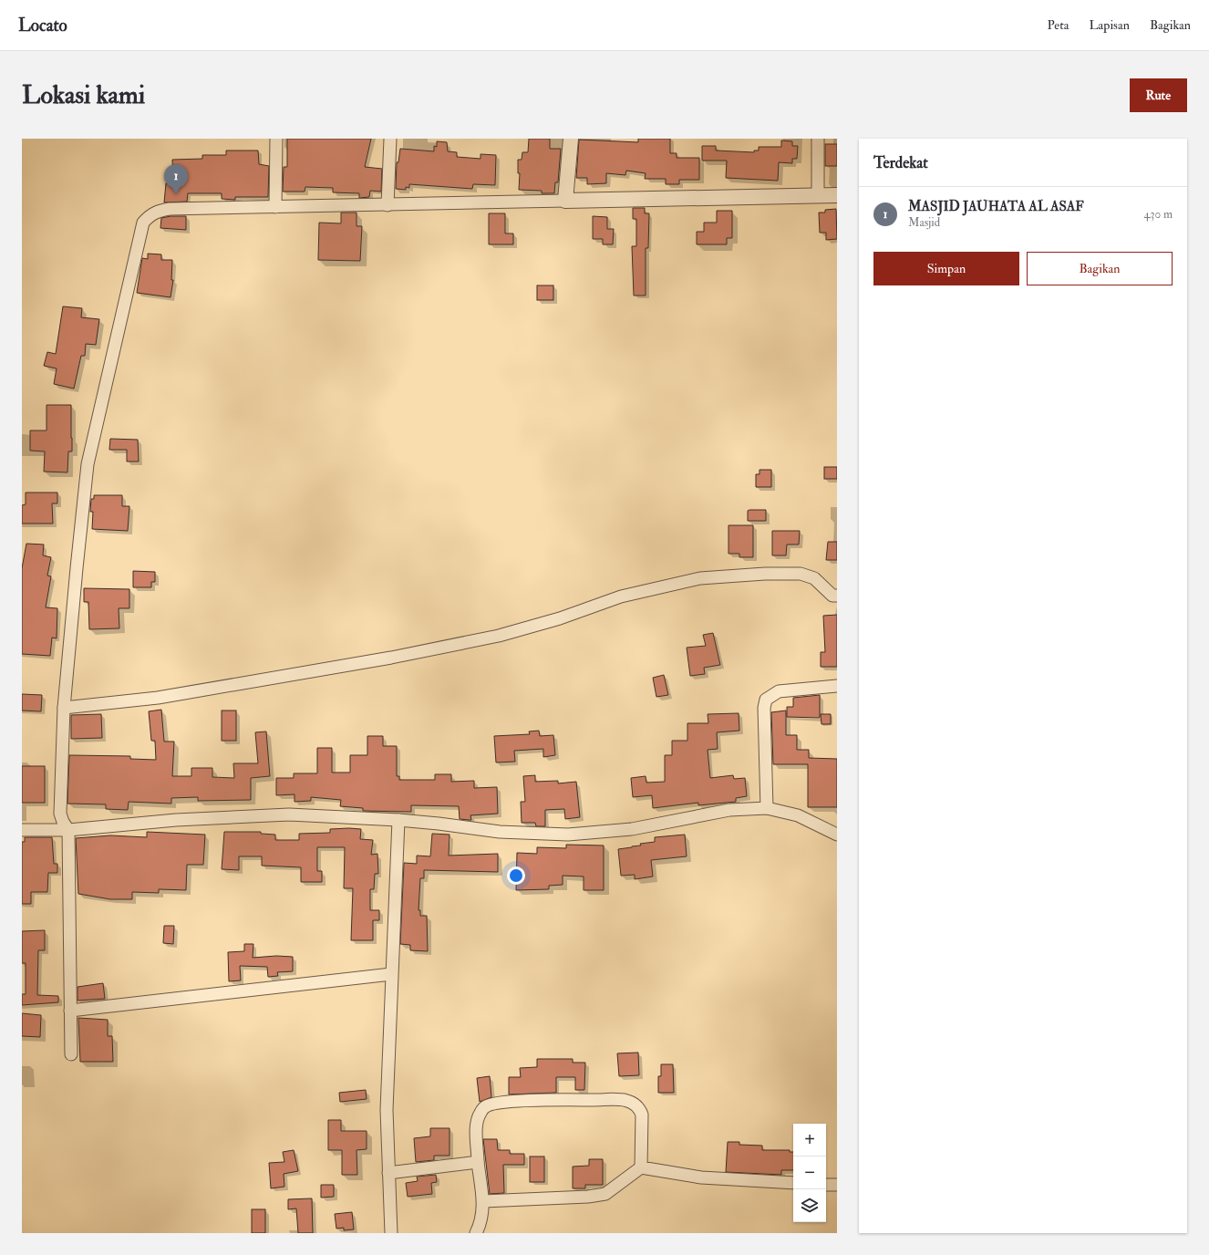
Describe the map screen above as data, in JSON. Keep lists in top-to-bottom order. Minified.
{"page":{"header":"Locato","nav":["Peta","Lapisan","Bagikan"],"buttons":["Rute",["Simpan","Bagikan"]],"title":"Lokasi kami","heading":"Terdekat","pins":"1","list":[{"mark":"1","name":"MASJID JAUHATA AL ASAF","note":"Masjid","value":"430 m"}],"map_buttons":["+","−"]}}
